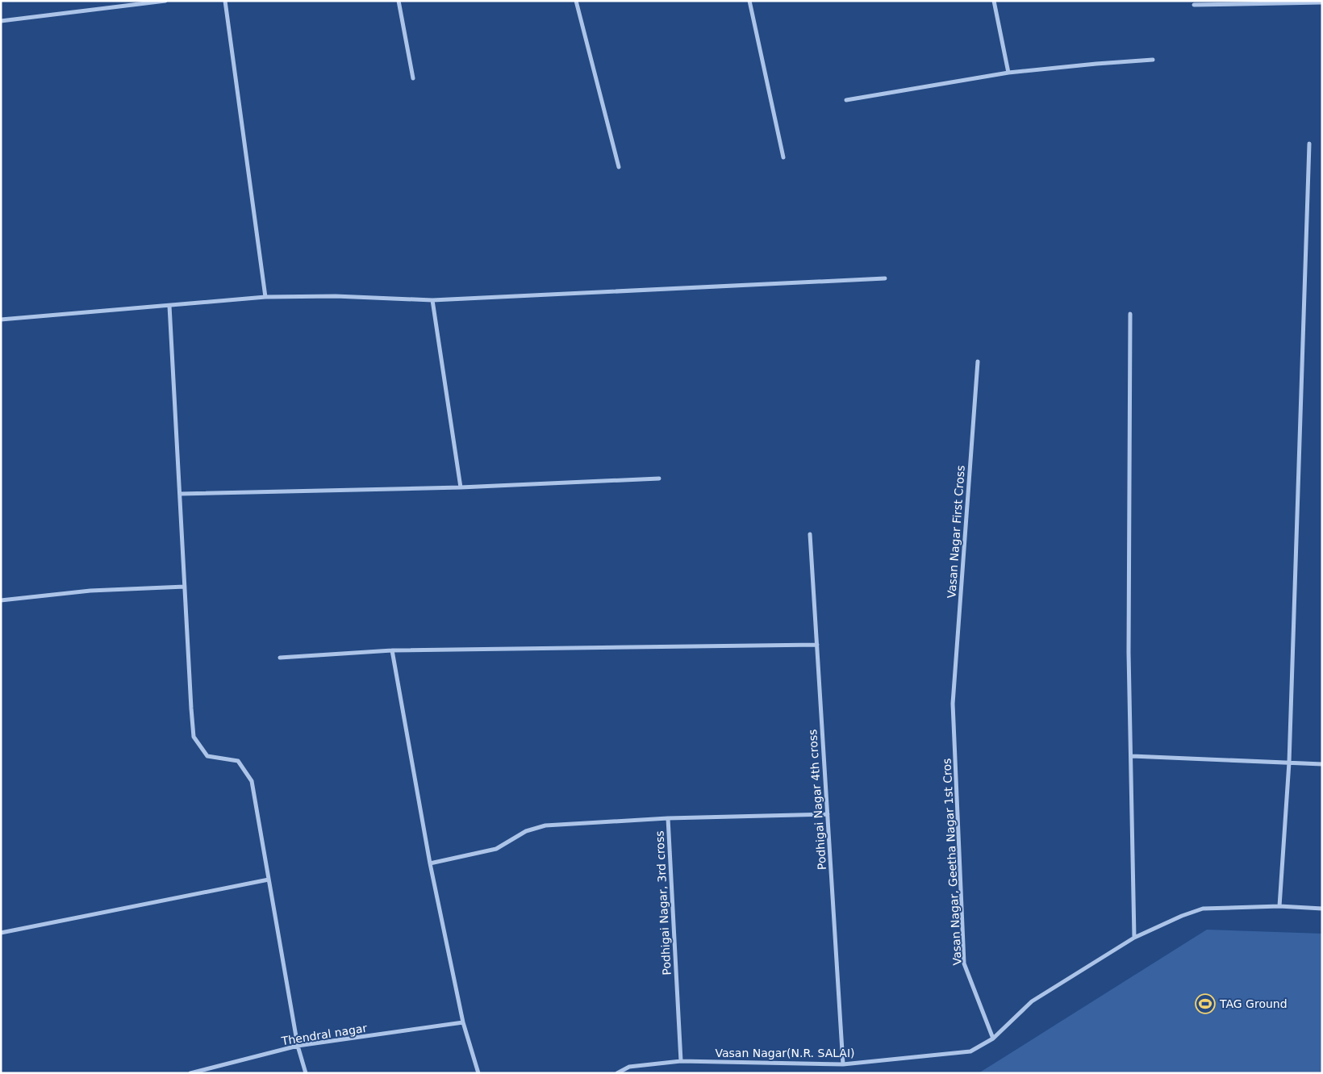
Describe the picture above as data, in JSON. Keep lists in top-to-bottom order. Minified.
{"streets":{"street":["Vasan Nagar First Cross","Podhigai Nagar 4th cross","Vasan Nagar, Geetha Nagar 1st Cros","Podhigai Nagar, 3rd cross","Thendral nagar","Vasan Nagar(N.R. SALAI)"]},"crossings":[["Vasan Nagar First Cross","Vasan Nagar, Geetha Nagar 1st Cros"],["Podhigai Nagar 4th cross","Vasan Nagar(N.R. SALAI)"],["Vasan Nagar, Geetha Nagar 1st Cros","Vasan Nagar(N.R. SALAI)"],["Podhigai Nagar, 3rd cross","Vasan Nagar(N.R. SALAI)"]],"places":{"sports":["TAG Ground"]}}
